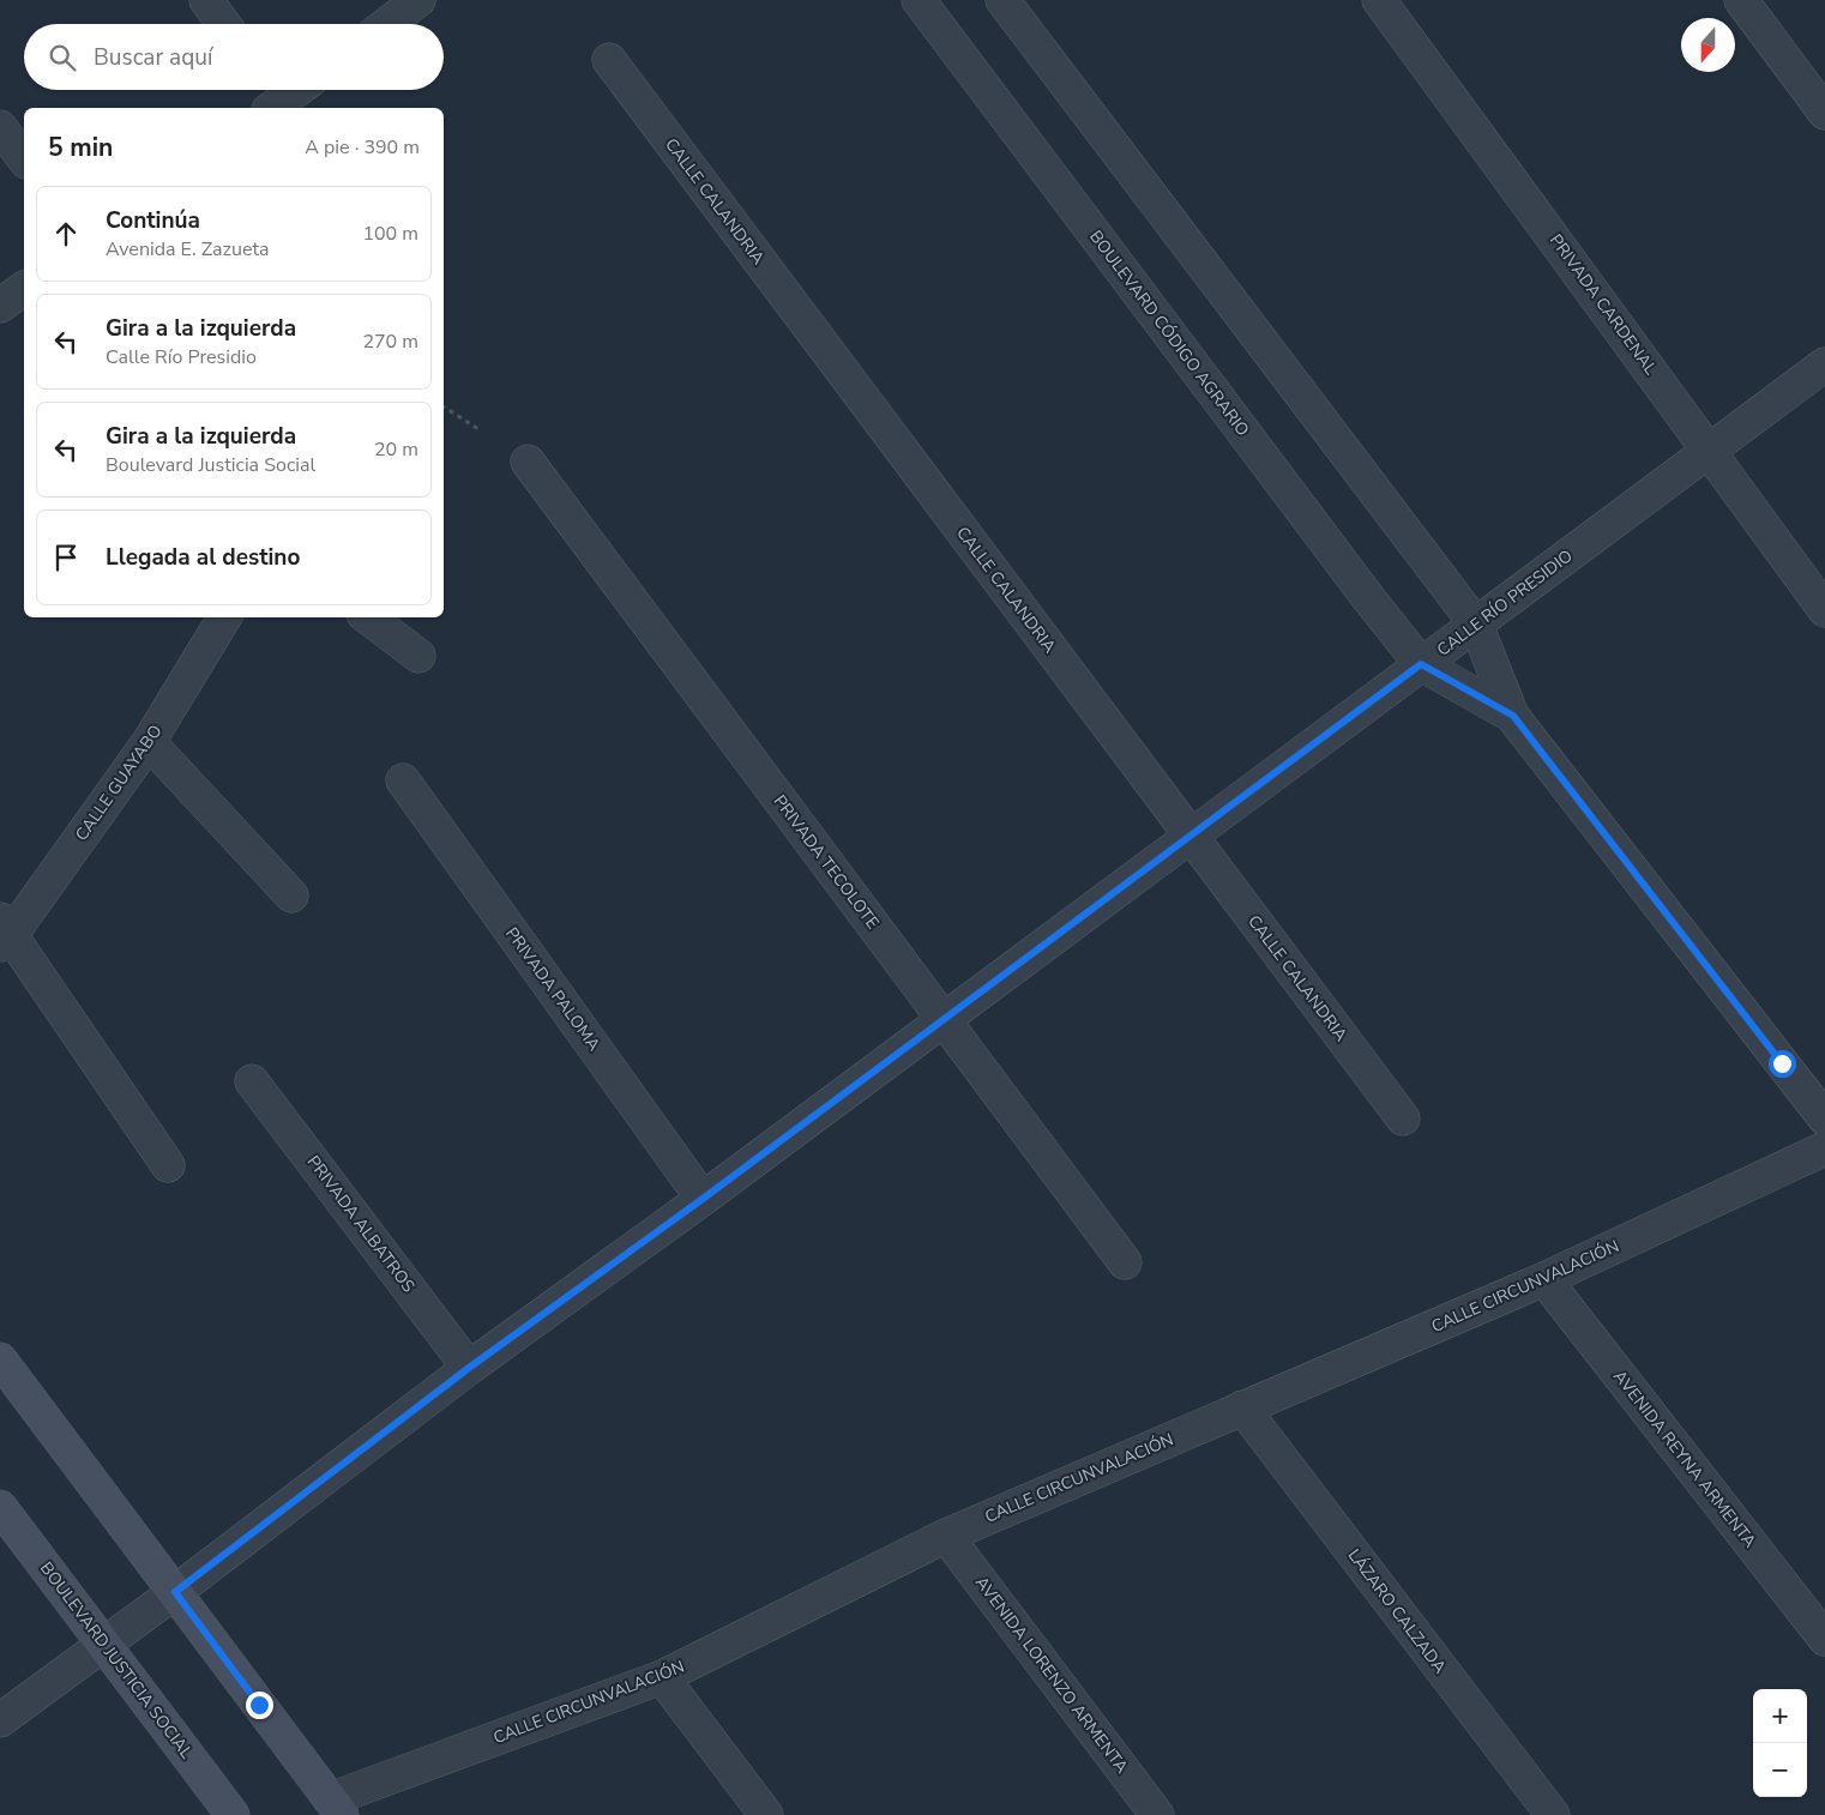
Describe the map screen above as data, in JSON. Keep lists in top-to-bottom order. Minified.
{"streets":{"main road":["BOULEVARD JUSTICIA SOCIAL"],"street":["CALLE CALANDRIA","PRIVADA CARDENAL","BOULEVARD CÓDIGO AGRARIO","CALLE RÍO PRESIDIO","CALLE GUAYABO","PRIVADA TECOLOTE","PRIVADA PALOMA","PRIVADA ALBATROS","CALLE CIRCUNVALACIÓN","AVENIDA REYNA ARMENTA","LÁZARO CALZADA","AVENIDA LORENZO ARMENTA"]},"crossings":[["CALLE CALANDRIA","CALLE RÍO PRESIDIO"],["PRIVADA CARDENAL","CALLE RÍO PRESIDIO"],["BOULEVARD CÓDIGO AGRARIO","CALLE RÍO PRESIDIO"],["CALLE RÍO PRESIDIO","PRIVADA TECOLOTE"],["CALLE RÍO PRESIDIO","PRIVADA PALOMA"],["CALLE RÍO PRESIDIO","PRIVADA ALBATROS"],["CALLE RÍO PRESIDIO","BOULEVARD JUSTICIA SOCIAL"],["CALLE CIRCUNVALACIÓN","AVENIDA REYNA ARMENTA"],["CALLE CIRCUNVALACIÓN","LÁZARO CALZADA"],["CALLE CIRCUNVALACIÓN","AVENIDA LORENZO ARMENTA"]],"north":"bottom","page":{"search":"Buscar aquí","heading":["5 min","A pie · 390 m"],"list":[["Continúa","Avenida E. Zazueta","100 m"],["Gira a la izquierda","Calle Río Presidio","270 m"],["Gira a la izquierda","Boulevard Justicia Social","20 m"],"Llegada al destino"],"map_buttons":["+","−"]}}
